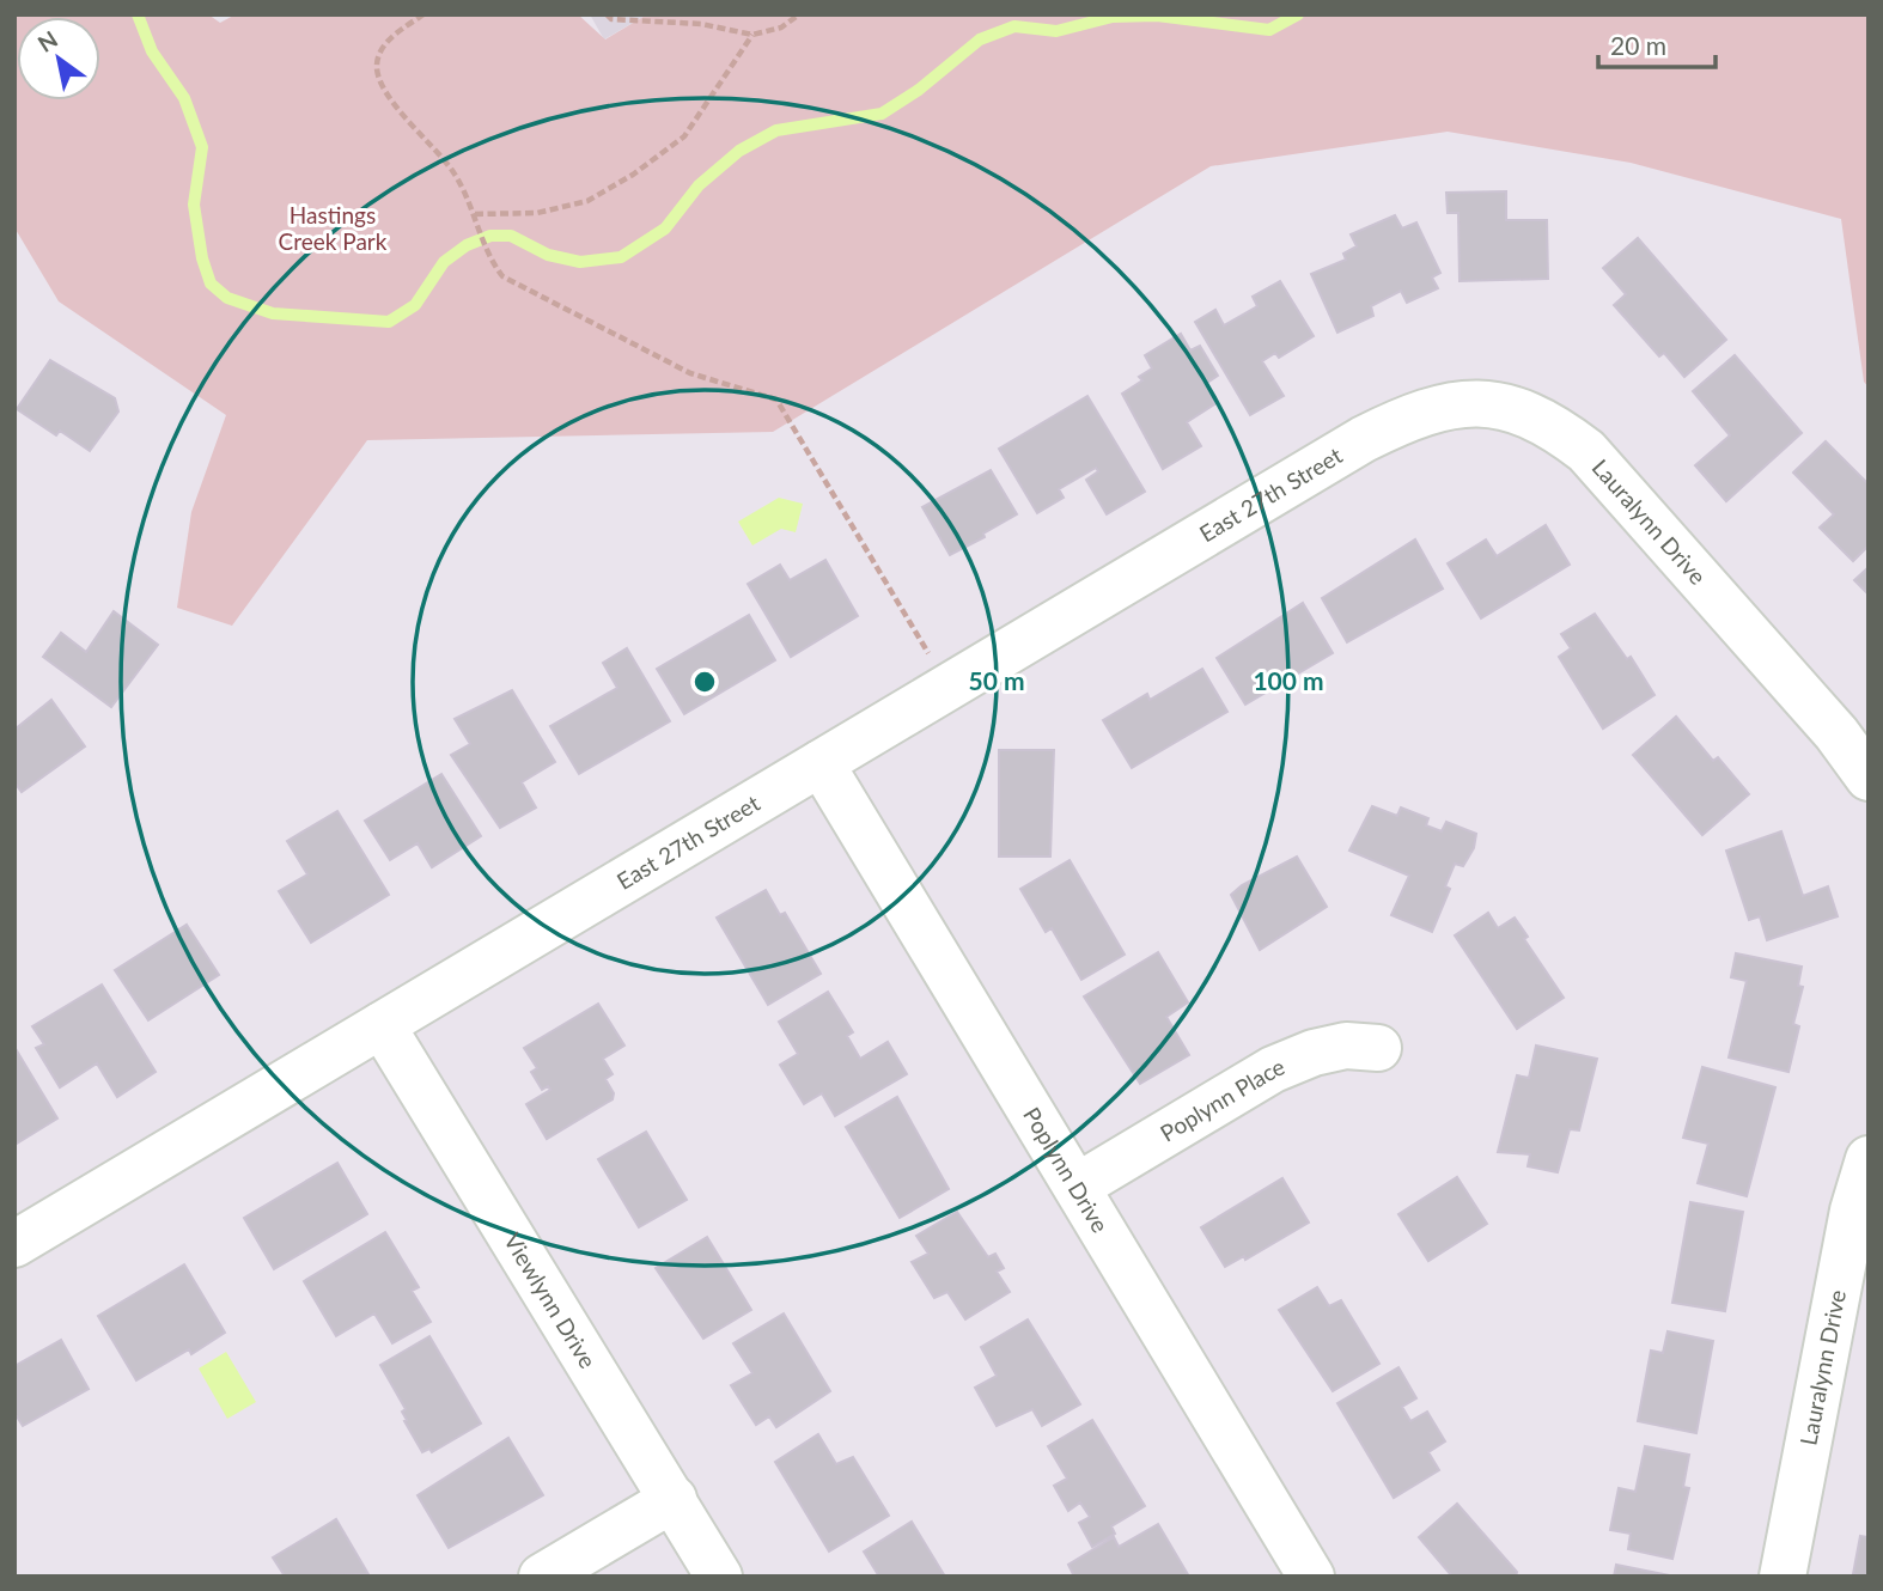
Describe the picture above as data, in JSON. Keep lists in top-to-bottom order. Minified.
{"streets":{"street":["East 27th Street","Lauralynn Drive","Poplynn Place","Poplynn Drive","Viewlynn Drive"]},"crossings":[["East 27th Street","Lauralynn Drive"],["East 27th Street","Poplynn Drive"],["East 27th Street","Viewlynn Drive"],["Poplynn Place","Poplynn Drive"]],"parks":["Hastings Creek Park"],"scale_bar":"20 m","north":"top left","rings":["50 m","100 m"]}
